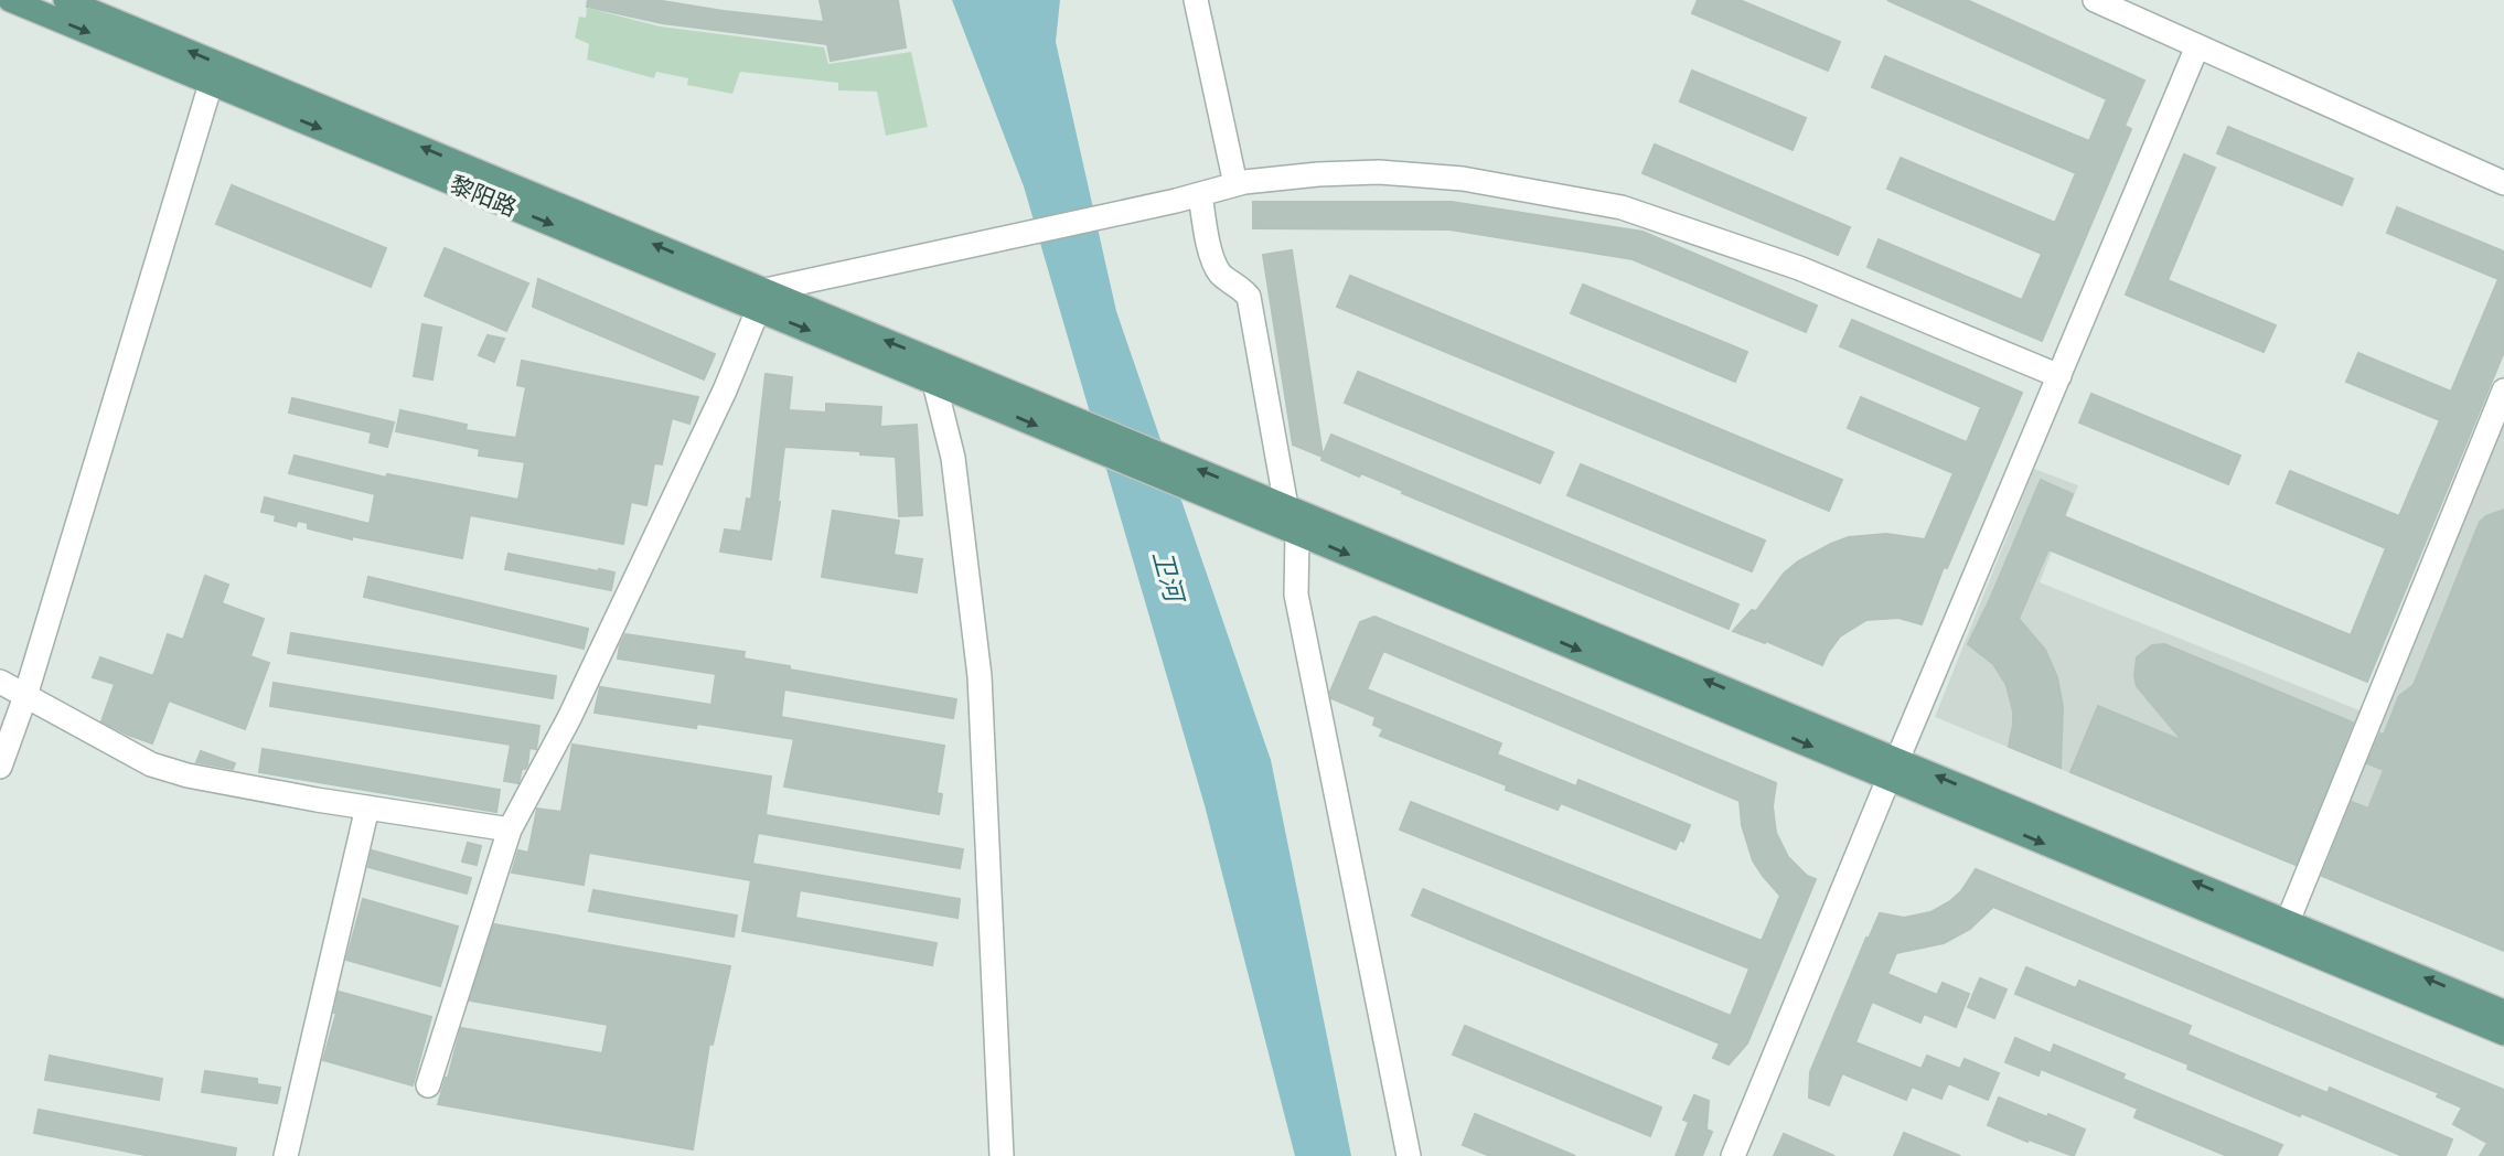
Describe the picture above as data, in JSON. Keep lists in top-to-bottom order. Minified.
{"streets":{"main road":["黎阳路"]},"water":["卫河"]}
